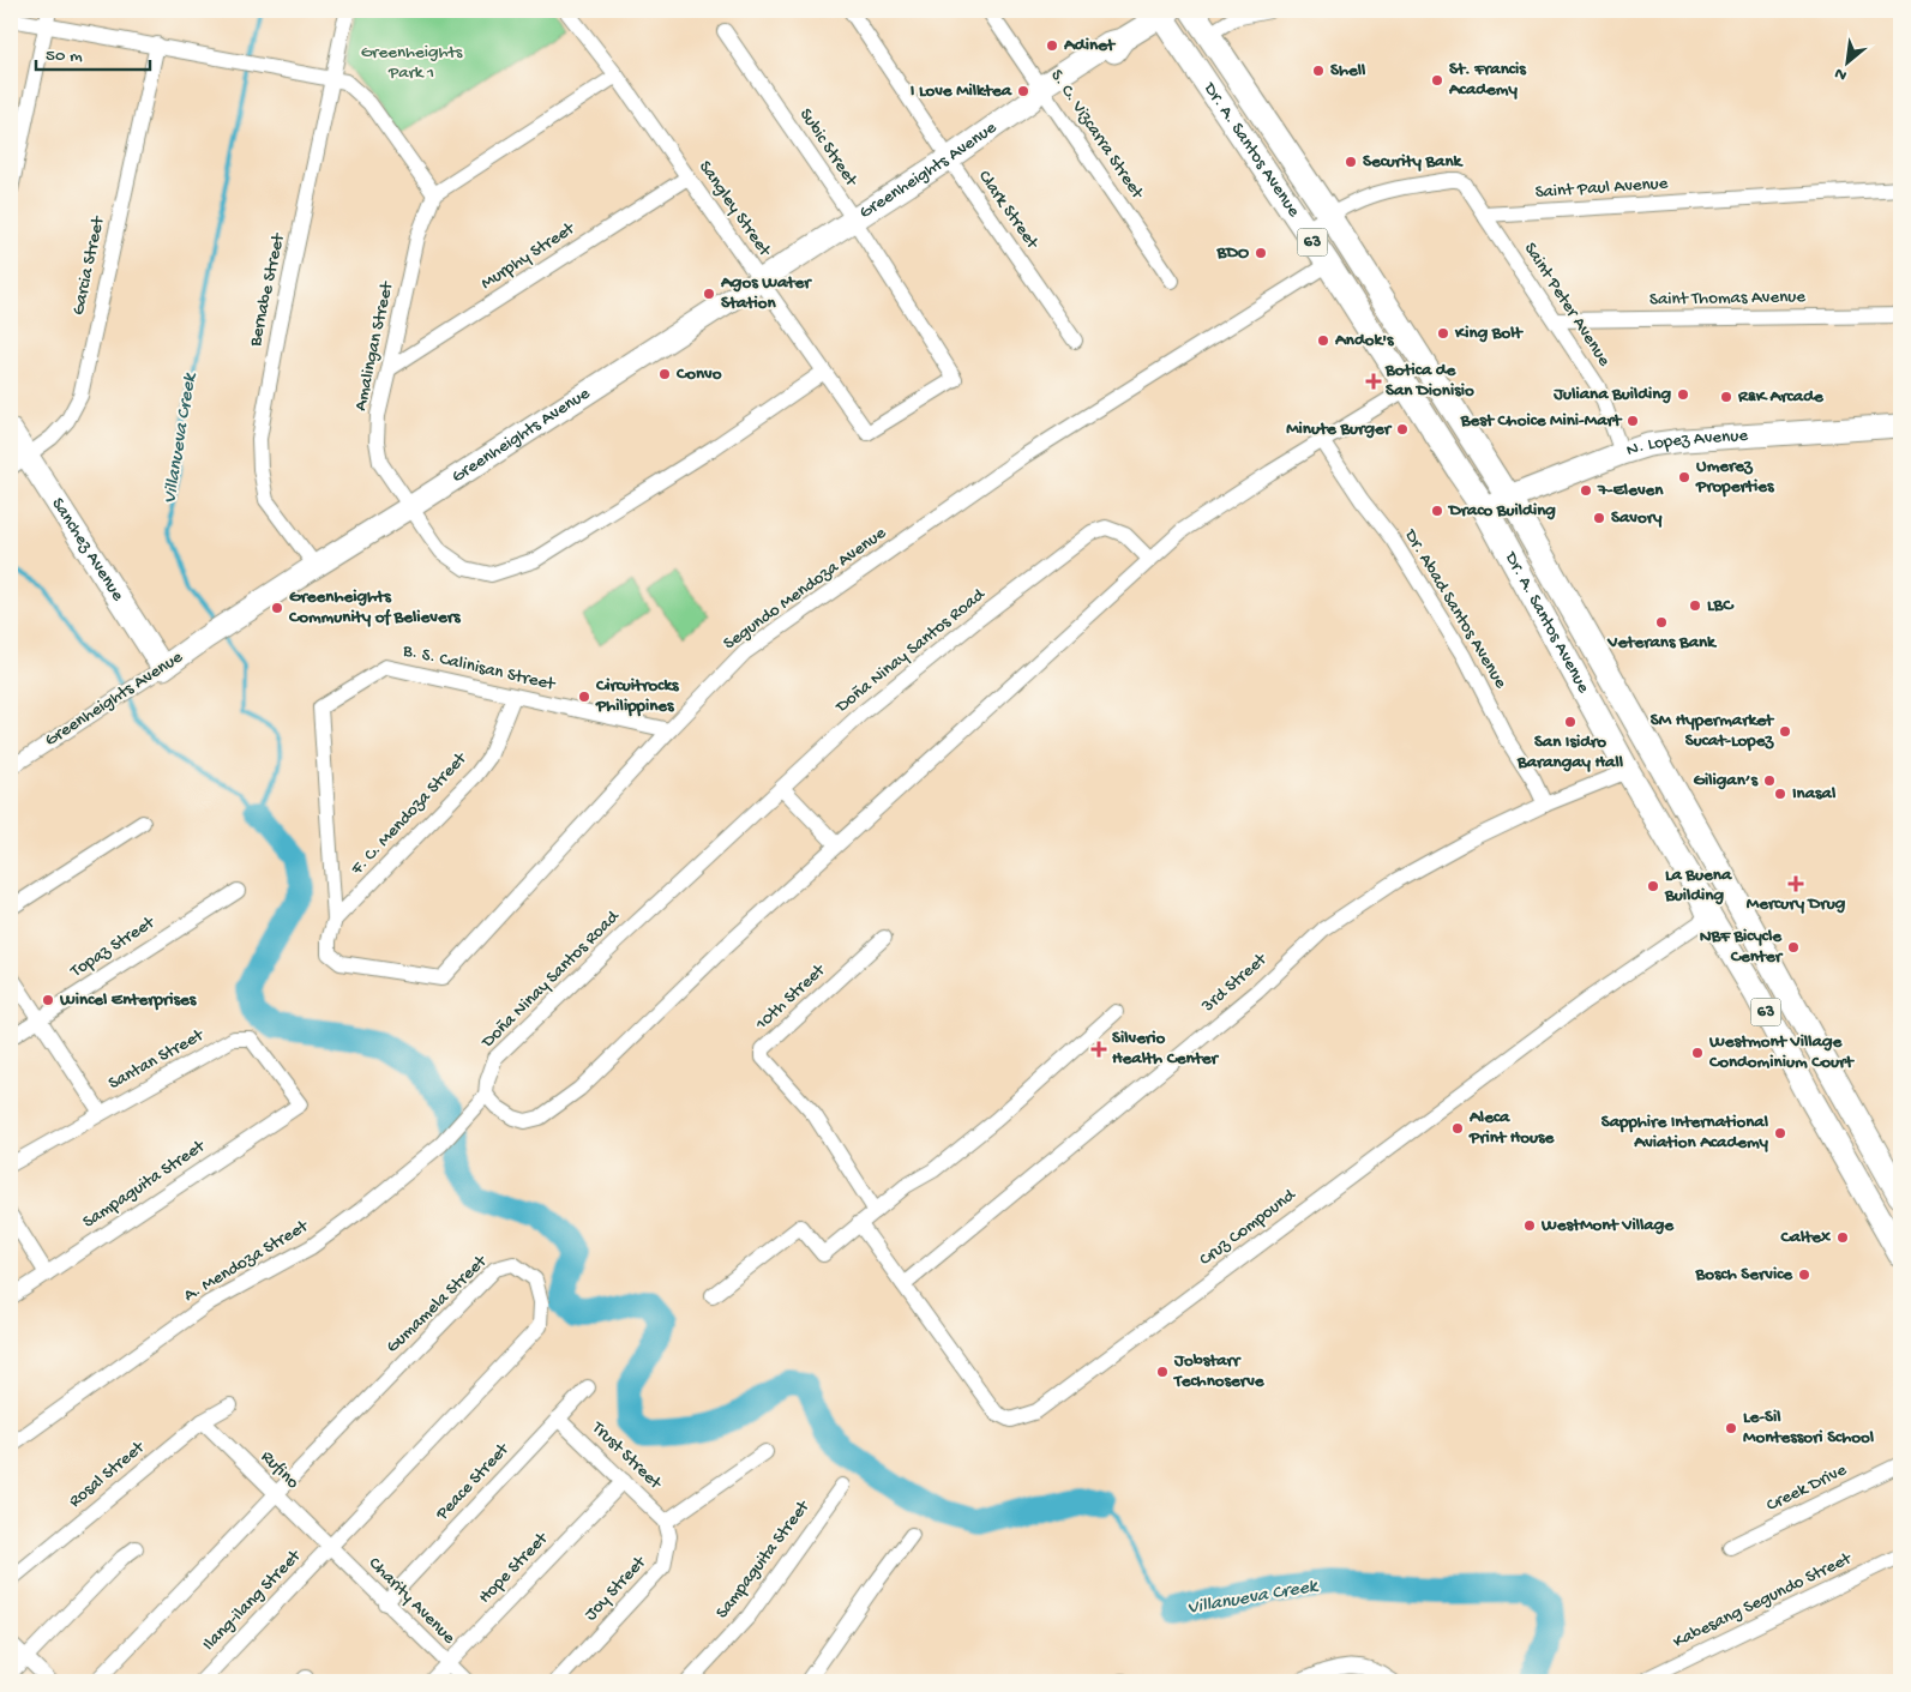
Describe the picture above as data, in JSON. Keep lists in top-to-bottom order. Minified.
{"streets":{"main road":["Dr. A. Santos Avenue","63"],"street":["S. C. Vizcarra Street","Subic Street","Greenheights Avenue","Saint Paul Avenue","Sangley Street","Clark Street","Murphy Street","Garcia Street","Bernabe Street","Saint Thomas Avenue","Saint Peter Avenue","Amalingan Street","N. Lopez Avenue","Sanchez Avenue","Segundo Mendoza Avenue","Dr. Abad Santos Avenue","Doña Ninay Santos Road","B. S. Calinisan Street","F. C. Mendoza Street","Topaz Street","3rd Street","10th Street","Santan Street","Sampaguita Street","Cruz Compound","A. Mendoza Street","Gumamela Street","Trust Street","Rufino","Rosal Street","Peace Street","Creek Drive","Hope Street","Joy Street","Ilang-ilang Street","Charity Avenue","Kabesang Segundo Street"]},"crossings":[["S. C. Vizcarra Street","Greenheights Avenue"],["Subic Street","Greenheights Avenue"],["Subic Street","Sangley Street"],["Dr. A. Santos Avenue","Greenheights Avenue"],["Dr. A. Santos Avenue","N. Lopez Avenue"],["Dr. A. Santos Avenue","Segundo Mendoza Avenue"],["Dr. A. Santos Avenue","3rd Street"],["Dr. A. Santos Avenue","Cruz Compound"],["Greenheights Avenue","Sangley Street"],["Greenheights Avenue","Clark Street"],["Greenheights Avenue","Bernabe Street"],["Greenheights Avenue","Amalingan Street"],["Greenheights Avenue","Sanchez Avenue"],["Saint Paul Avenue","Saint Peter Avenue"],["Sangley Street","Murphy Street"],["Sangley Street","Amalingan Street"],["Murphy Street","Amalingan Street"],["Garcia Street","Sanchez Avenue"],["Saint Thomas Avenue","Saint Peter Avenue"],["Saint Peter Avenue","N. Lopez Avenue"],["Segundo Mendoza Avenue","B. S. Calinisan Street"],["Segundo Mendoza Avenue","F. C. Mendoza Street"],["Dr. Abad Santos Avenue","3rd Street"],["Doña Ninay Santos Road","A. Mendoza Street"],["B. S. Calinisan Street","F. C. Mendoza Street"],["3rd Street","Cruz Compound"],["Santan Street","Sampaguita Street"],["Gumamela Street","Rufino"],["Gumamela Street","Ilang-ilang Street"],["Gumamela Street","Charity Avenue"],["Trust Street","Peace Street"],["Trust Street","Hope Street"],["Trust Street","Joy Street"],["Rufino","Rosal Street"],["Rufino","Ilang-ilang Street"],["Rufino","Charity Avenue"],["Peace Street","Charity Avenue"],["Hope Street","Charity Avenue"],["Ilang-ilang Street","Charity Avenue"]],"water":["Villanueva Creek"],"parks":["Greenheights Park 1"],"places":{"other":["Adinet","Shell","St. Francis Academy","I Love Milktea","Security Bank","BDO","Agos Water Station","King Bolt","Andok's","Convo","Juliana Building","R&K Arcade","Best Choice Mini-Mart","Minute Burger","Umerez Properties","7-Eleven","Draco Building","Savory","LBC","Greenheights Community of Believers","Veterans Bank","Circuitrocks Philippines","San Isidro Barangay Hall","SM Hypermarket Sucat-Lopez","Giligan’s","Inasal","La Buena Building","NBF Bicycle Center","Wincel Enterprises","Westmont Village Condominium Court","Aleca Print House","Sapphire International Aviation Academy","WestMont Village","Caltex","Bosch Service","Jobstarr Technoserve","Le-Sil Montessori School"],"health":["Botica de San Dionisio","Mercury Drug","Silverio Health Center"]},"scale_bar":"50 m","north":"bottom left"}
